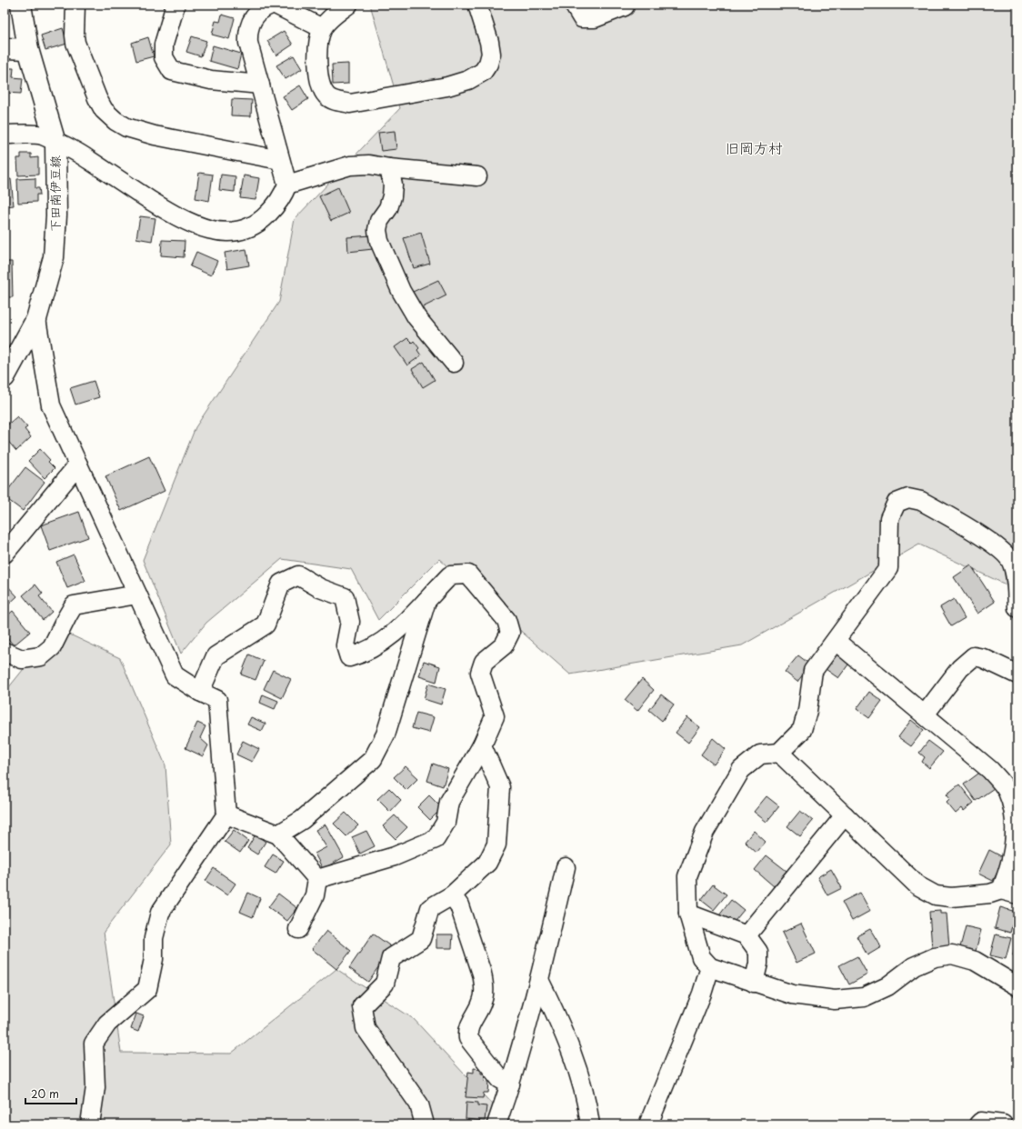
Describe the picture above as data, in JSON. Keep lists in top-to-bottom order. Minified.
{"streets":{"main road":["下田南伊豆線"]},"districts":["旧岡方村"],"scale_bar":"20 m"}
